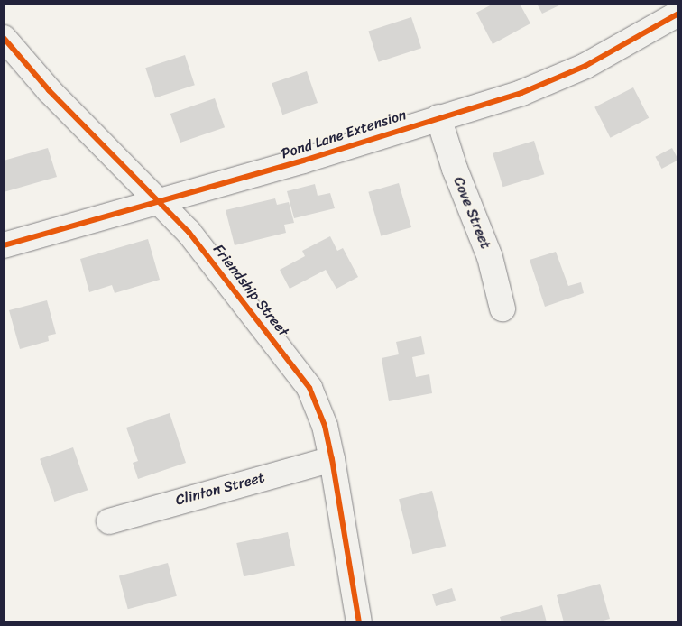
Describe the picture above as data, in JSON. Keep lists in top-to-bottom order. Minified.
{"streets":{"street":["Pond Lane Extension","Cove Street","Friendship Street","Clinton Street"]},"crossings":[["Pond Lane Extension","Cove Street"],["Pond Lane Extension","Friendship Street"],["Friendship Street","Clinton Street"]]}
